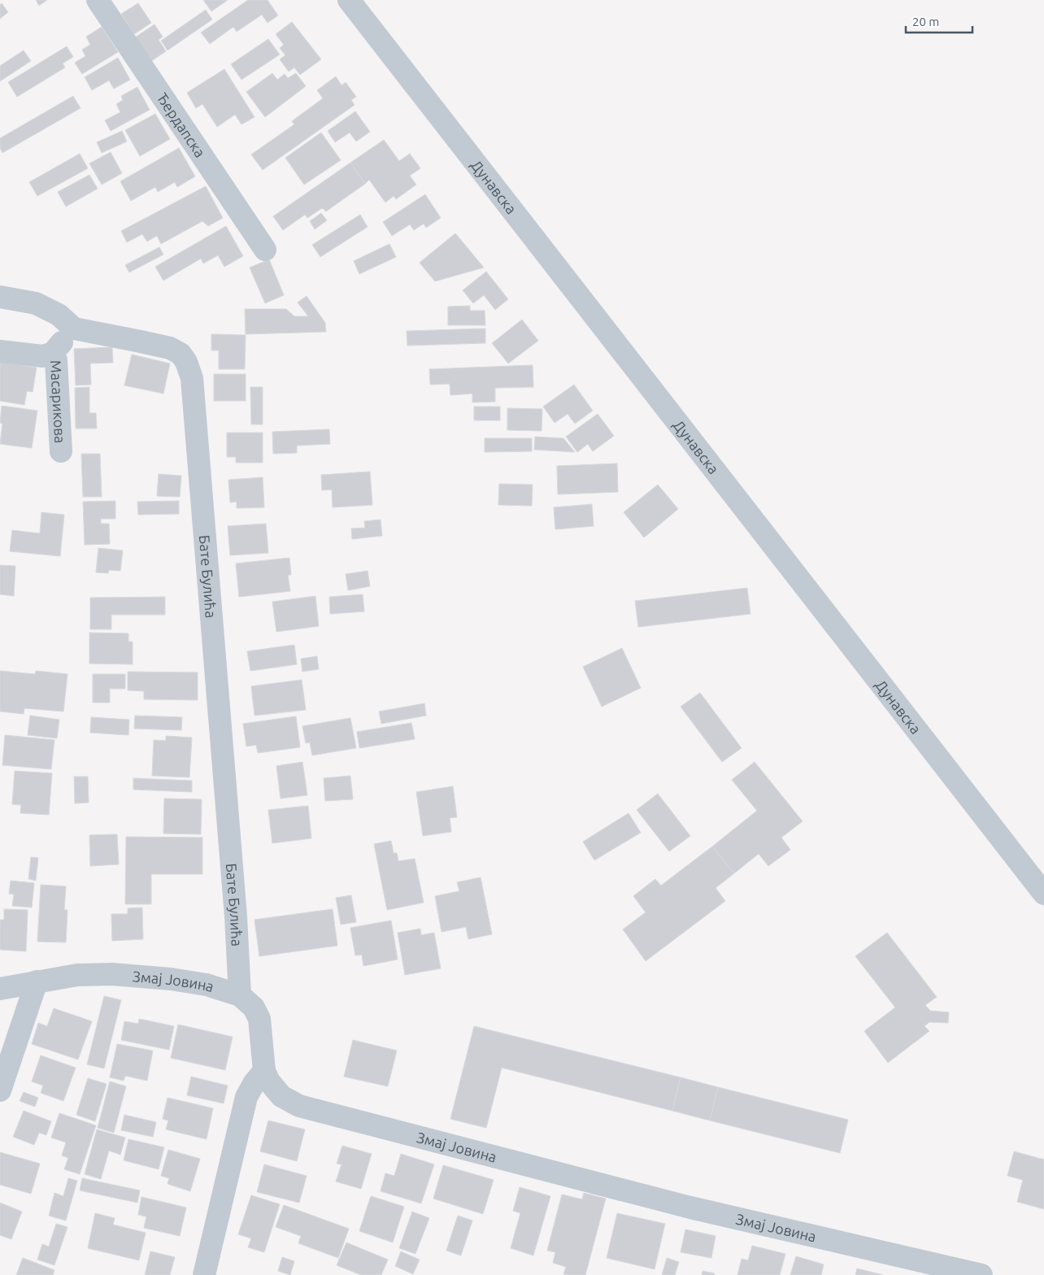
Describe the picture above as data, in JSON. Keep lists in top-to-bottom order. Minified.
{"streets":{"street":["Ђердапска","Дунавска","Масарикова","Бате Булића","Змај Јовина"]},"crossings":[["Масарикова","Бате Булића"],["Бате Булића","Змај Јовина"]],"scale_bar":"20 m"}
